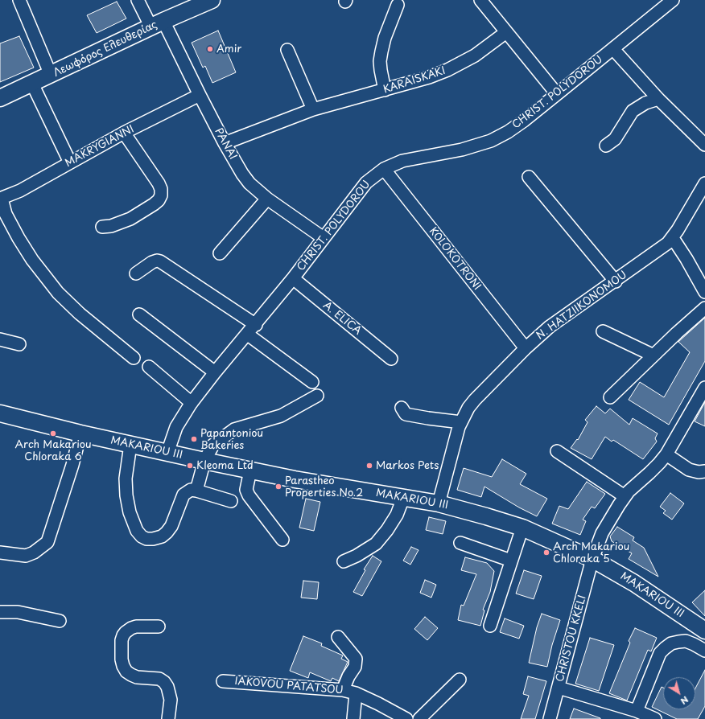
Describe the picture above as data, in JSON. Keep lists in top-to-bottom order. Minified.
{"streets":{"main road":["Λεωφόρος Ελευθερίας","MAKARIOU III"],"street":["KARAISKAKI","CHRIST. POLYDOROU","PANAI","MAKRYGIANNI","KOLOKOTRONI","N. HATZIIKONOMOU","A. ELICA","CHRISTOU KKELI","IAKOVOU PATATSOU"]},"crossings":[["Λεωφόρος Ελευθερίας","PANAI"],["KARAISKAKI","PANAI"],["CHRIST. POLYDOROU","PANAI"],["CHRIST. POLYDOROU","KOLOKOTRONI"],["CHRIST. POLYDOROU","A. ELICA"],["CHRIST. POLYDOROU","MAKARIOU III"],["PANAI","MAKRYGIANNI"],["KOLOKOTRONI","N. HATZIIKONOMOU"],["N. HATZIIKONOMOU","MAKARIOU III"],["MAKARIOU III","CHRISTOU KKELI"]],"places":["Amir","Arch Makariou Chloraka 6","Papantoniou Bakeries","Kleoma Ltd","Markos Pets","Parastheo Properties No.2","Arch Makariou Chloraka 5"],"north":"bottom right"}
